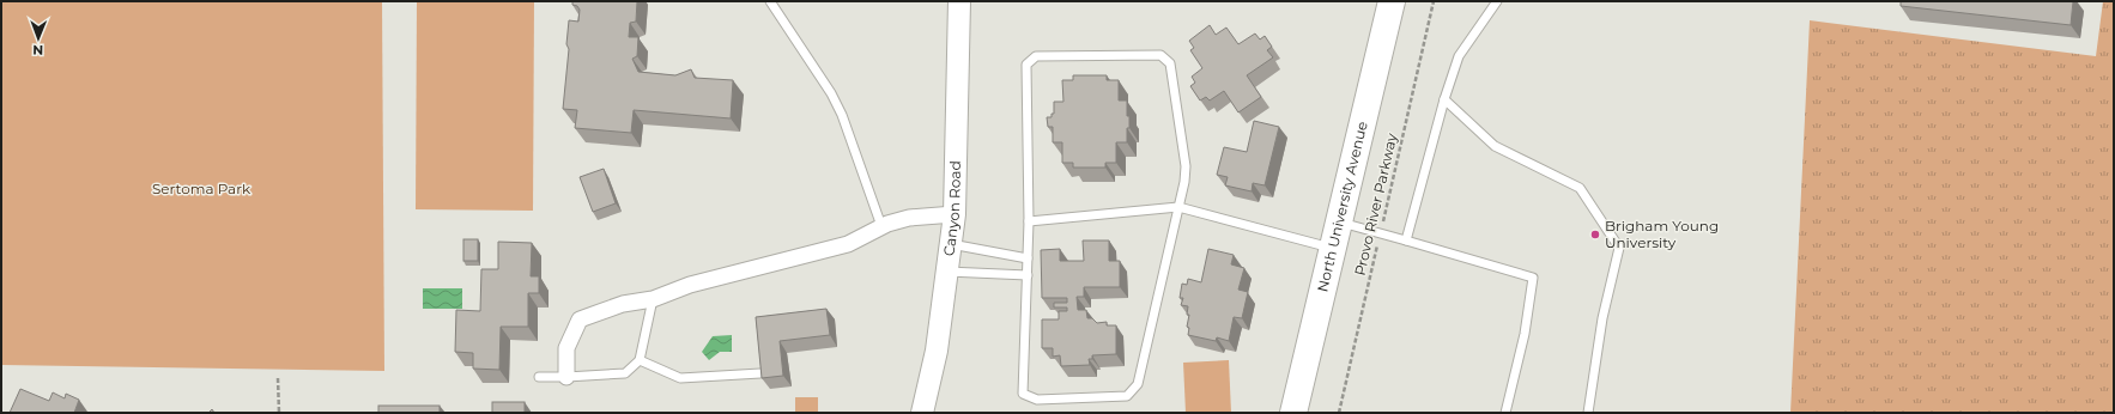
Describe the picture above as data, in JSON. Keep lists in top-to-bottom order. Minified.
{"streets":{"highway":["North University Avenue"],"main road":["Canyon Road"],"path":["Provo River Parkway"]},"parks":["Sertoma Park"],"places":["Brigham Young University"],"north":"bottom"}
